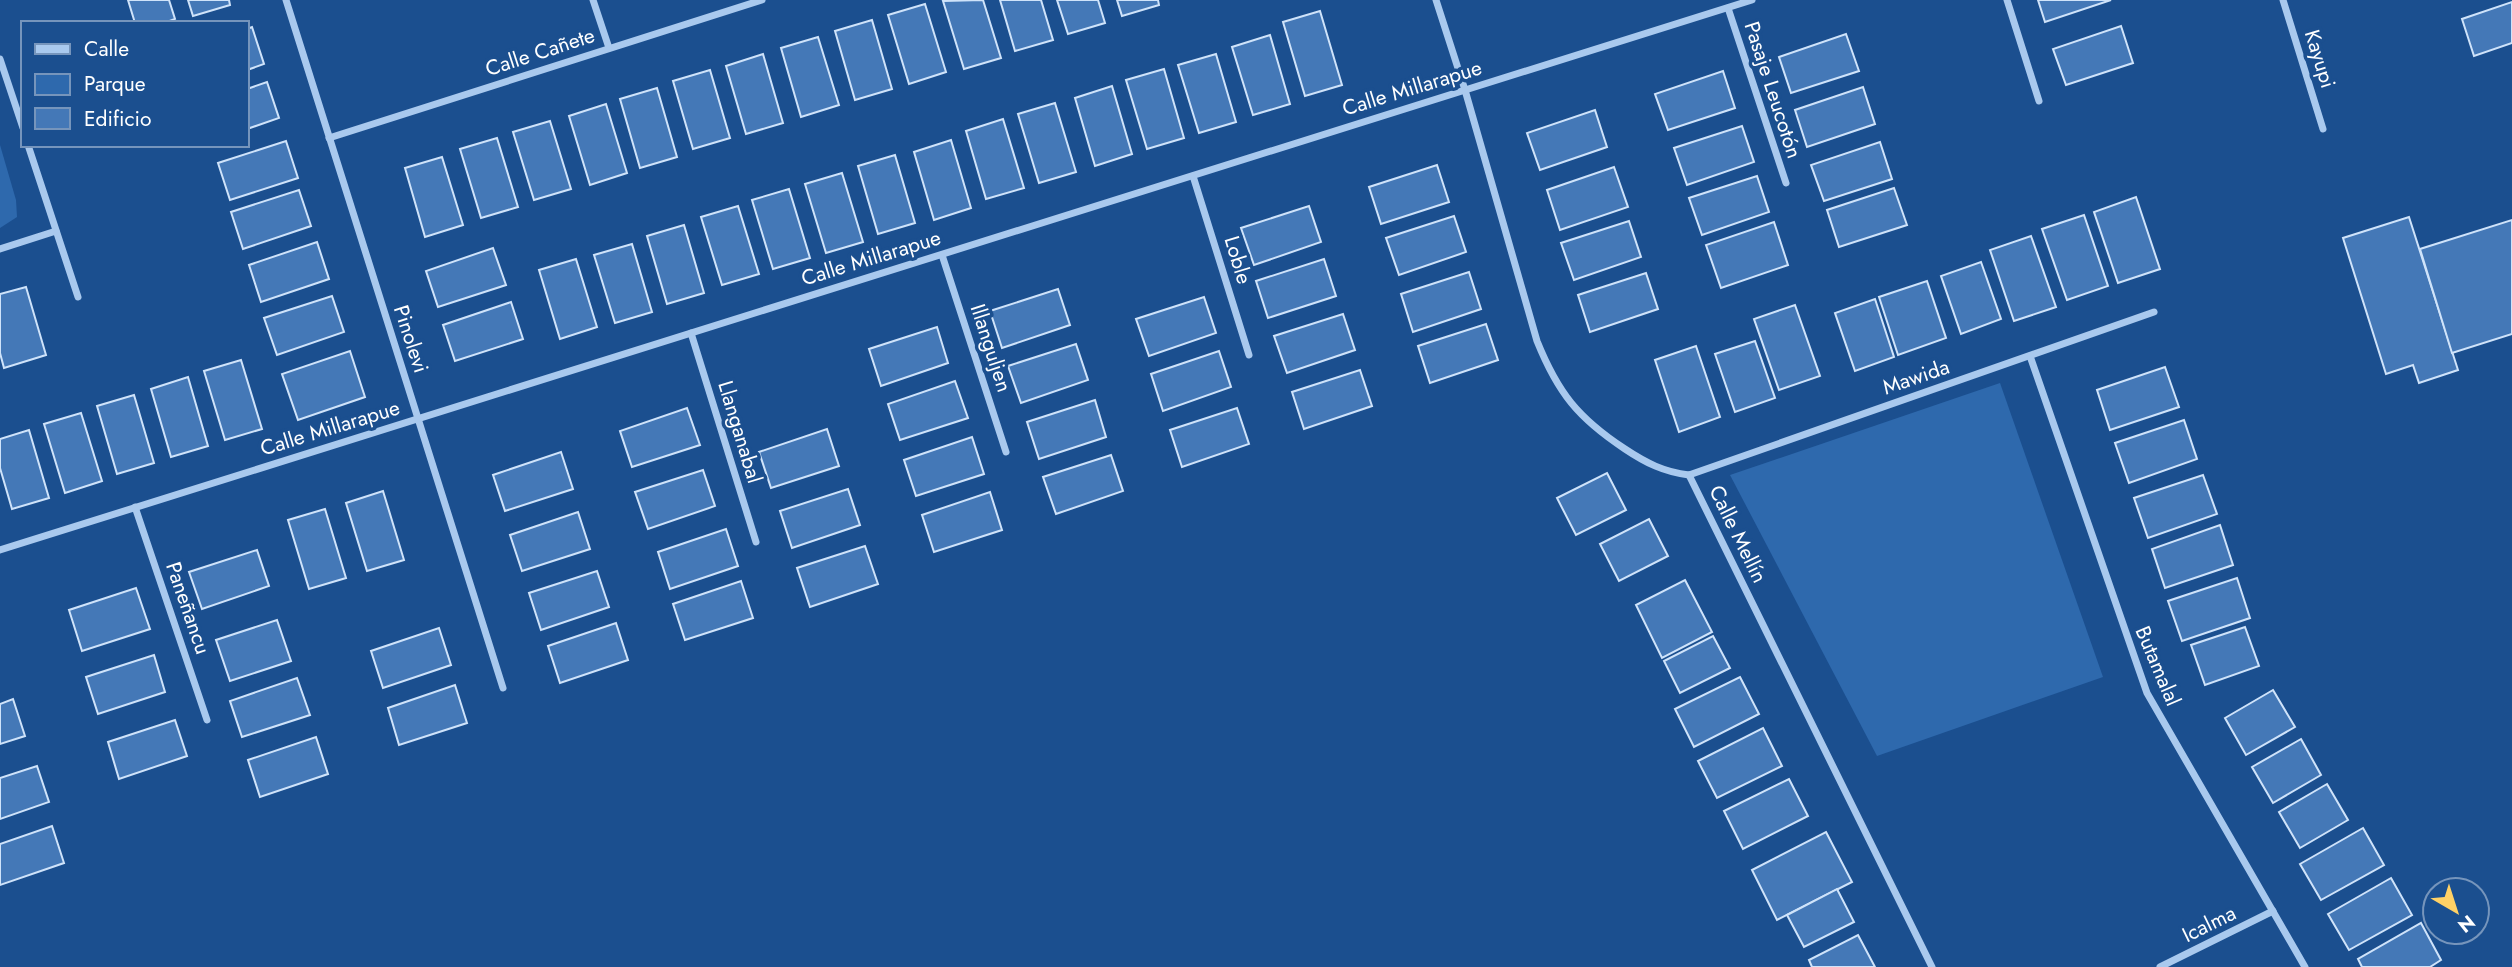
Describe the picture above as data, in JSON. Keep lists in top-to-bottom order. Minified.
{"streets":{"street":["Calle Cañete","Kayupi","Calle Millarapue","Pasaje Leucotón","Loble","Pinolevi","Illanguljen","Mawida","Llanganabal","Calle Mellín","Paneñancu","Butamalal","Icalma"]},"crossings":[["Calle Cañete","Pinolevi"],["Calle Millarapue","Pasaje Leucotón"],["Calle Millarapue","Loble"],["Calle Millarapue","Pinolevi"],["Calle Millarapue","Illanguljen"],["Calle Millarapue","Llanganabal"],["Calle Millarapue","Calle Mellín"],["Calle Millarapue","Paneñancu"],["Mawida","Calle Mellín"],["Mawida","Butamalal"],["Butamalal","Icalma"]],"legend":["Calle","Parque","Edificio"],"north":"bottom right"}
